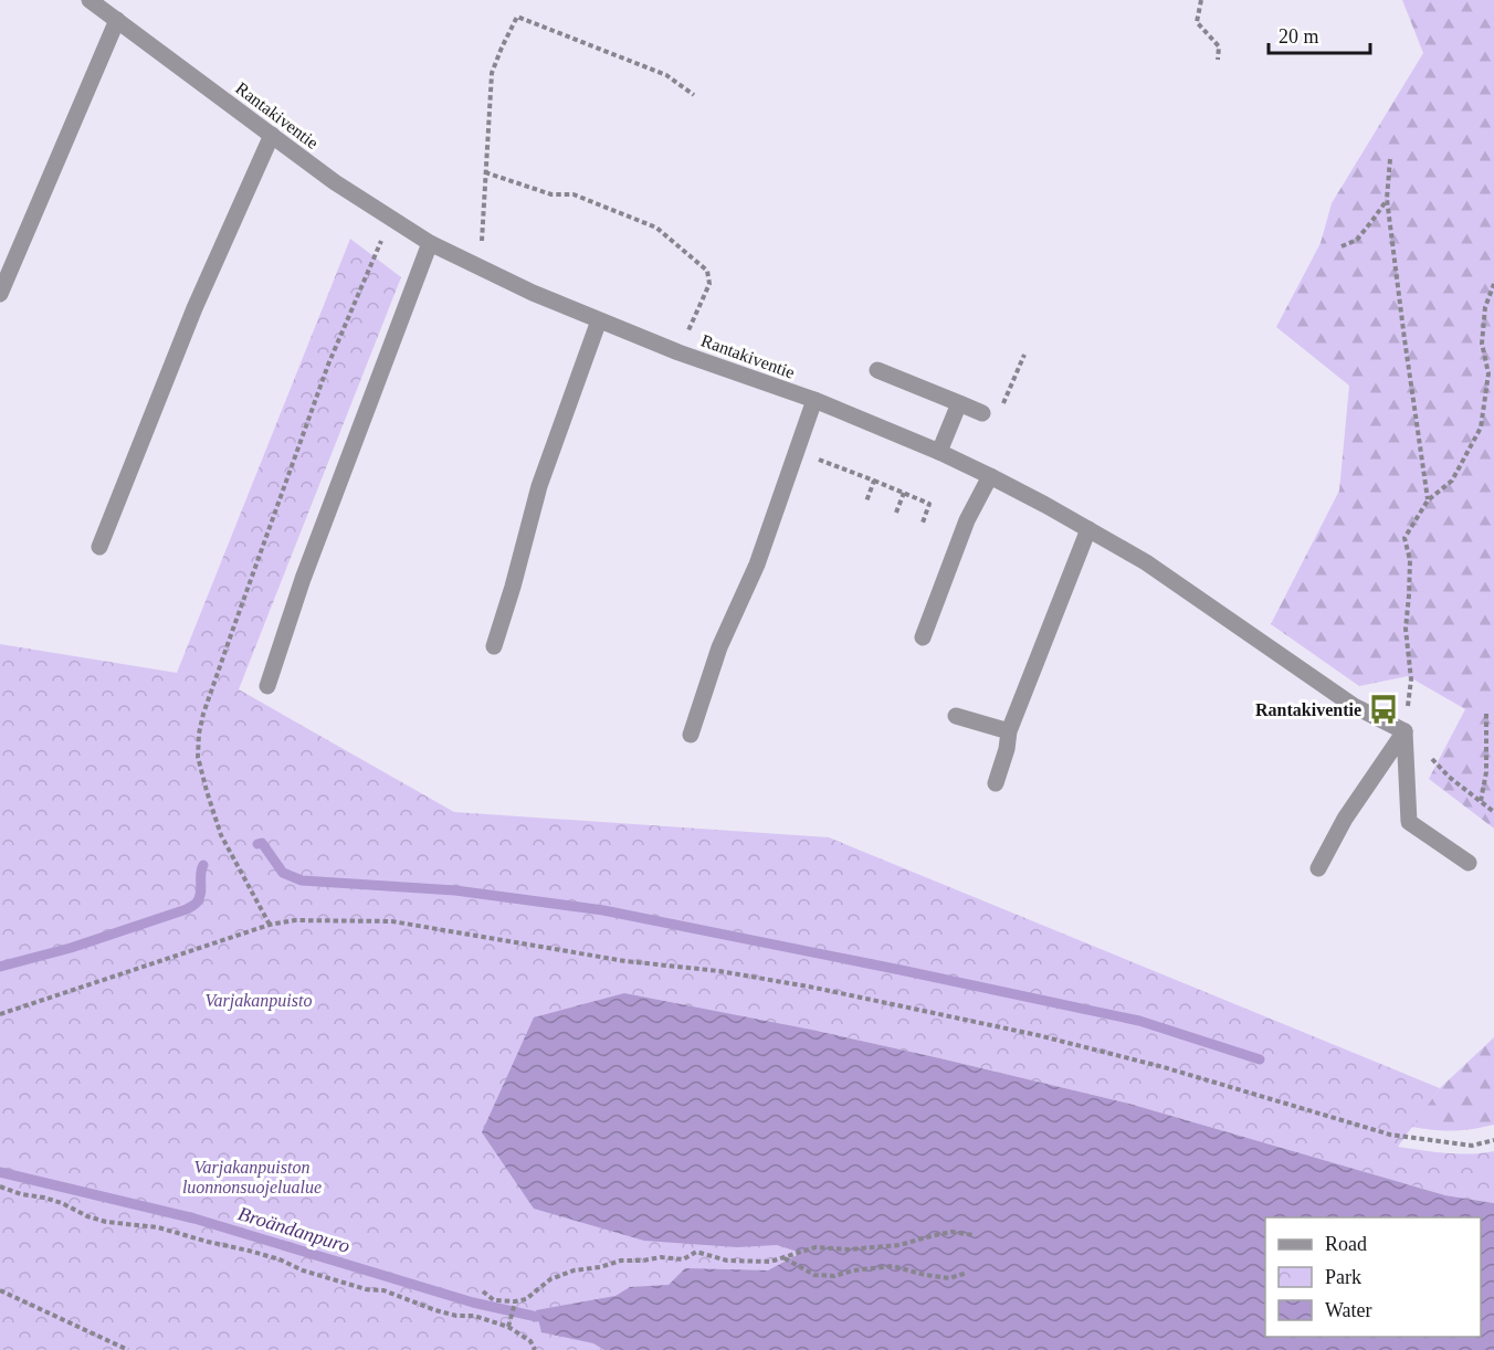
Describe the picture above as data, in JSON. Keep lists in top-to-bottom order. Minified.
{"streets":{"street":["Rantakiventie"]},"water":["Broändanpuro"],"parks":["Varjakanpuisto","Varjakanpuiston luonnonsuojelualue"],"places":{"bus stop":["Rantakiventie"]},"legend":["Road","Park","Water"],"scale_bar":"20 m"}
